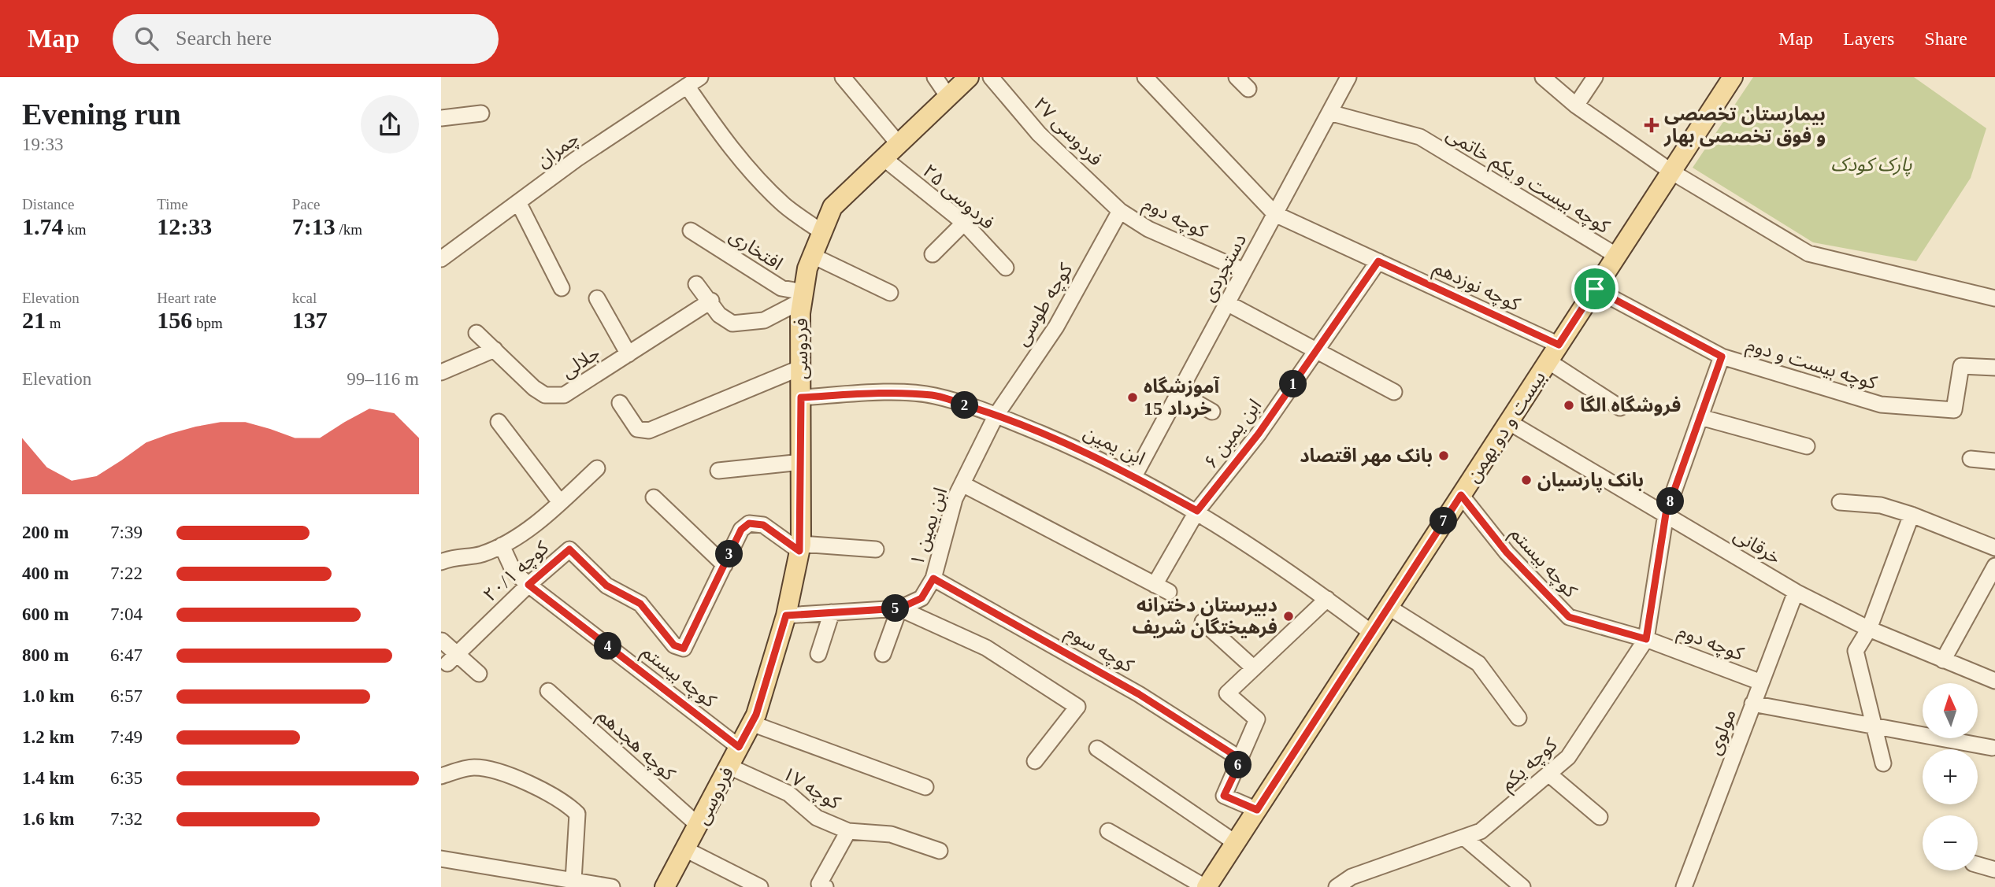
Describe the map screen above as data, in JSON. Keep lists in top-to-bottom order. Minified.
{"streets":{"main road":["فردوسی","بیست و دو بهمن"],"street":["فردوسی ۲۷","چمران","کوچه بیست و یکم خاتمی","فردوسی ۲۵","کوچه دوم","افتخاری","دستجردی","کوچه نوزدهم","کوچه طوسی","جلالی","کوچه بیست و دوم","ابن یمین ۶","ابن یمین","ابن یمین ۱","خرقانی","کوچه بیستم","کوچه ۲۰/۱","کوچه سوم","مولوی","کوچه هجدهم","کوچه یکم","۱۷ کوچه"]},"crossings":[["فردوسی ۲۷","کوچه دوم"],["فردوسی ۲۷","کوچه طوسی"],["کوچه بیست و یکم خاتمی","دستجردی"],["کوچه بیست و یکم خاتمی","بیست و دو بهمن"],["فردوسی ۲۵","فردوسی"],["کوچه دوم","دستجردی"],["کوچه دوم","کوچه طوسی"],["کوچه دوم","کوچه بیستم"],["کوچه دوم","مولوی"],["کوچه دوم","کوچه یکم"],["افتخاری","فردوسی"],["دستجردی","کوچه نوزدهم"],["دستجردی","ابن یمین"],["کوچه نوزدهم","بیست و دو بهمن"],["کوچه طوسی","ابن یمین"],["کوچه طوسی","ابن یمین ۱"],["فردوسی","ابن یمین"],["فردوسی","کوچه بیستم"],["فردوسی","کوچه ۲۰/۱"],["فردوسی","کوچه هجدهم"],["فردوسی","۱۷ کوچه"],["کوچه بیست و دوم","بیست و دو بهمن"],["بیست و دو بهمن","ابن یمین"],["بیست و دو بهمن","خرقانی"],["بیست و دو بهمن","کوچه بیستم"],["ابن یمین ۶","ابن یمین"],["ابن یمین","ابن یمین ۱"],["ابن یمین ۱","کوچه سوم"],["خرقانی","مولوی"],["خرقانی","کوچه یکم"],["کوچه بیستم","کوچه ۲۰/۱"],["کوچه بیستم","کوچه یکم"]],"parks":["پارک کودک"],"places":{"health":["بیمارستان تخصصی و فوق تخصصی بهار"],"other":["آموزشگاه 15 خرداد","فروشگاه الگا","بانک مهر اقتصاد","بانک پارسیان","دبیرستان دخترانه فرهیختگان شریف"]},"north":"top","page":{"header":"Map","search":"Search here","nav":["Map","Layers","Share"],"heading":["Evening run","19:33"],"stats":[["Distance","1.74 km"],["Time","12:33"],["Pace","7:13 /km"],["Elevation","21 m"],["Heart rate","156 bpm"],["kcal","137"]],"chart":["Elevation","99–116 m"],"pins":["1","2","8","7","3","5","4","6"],"list":[{"name":"200 m","note":"7:39"},{"name":"400 m","note":"7:22"},{"name":"600 m","note":"7:04"},{"name":"800 m","note":"6:47"},{"name":"1.0 km","note":"6:57"},{"name":"1.2 km","note":"7:49"},{"name":"1.4 km","note":"6:35"},{"name":"1.6 km","note":"7:32"}],"map_buttons":["+","−"]}}
